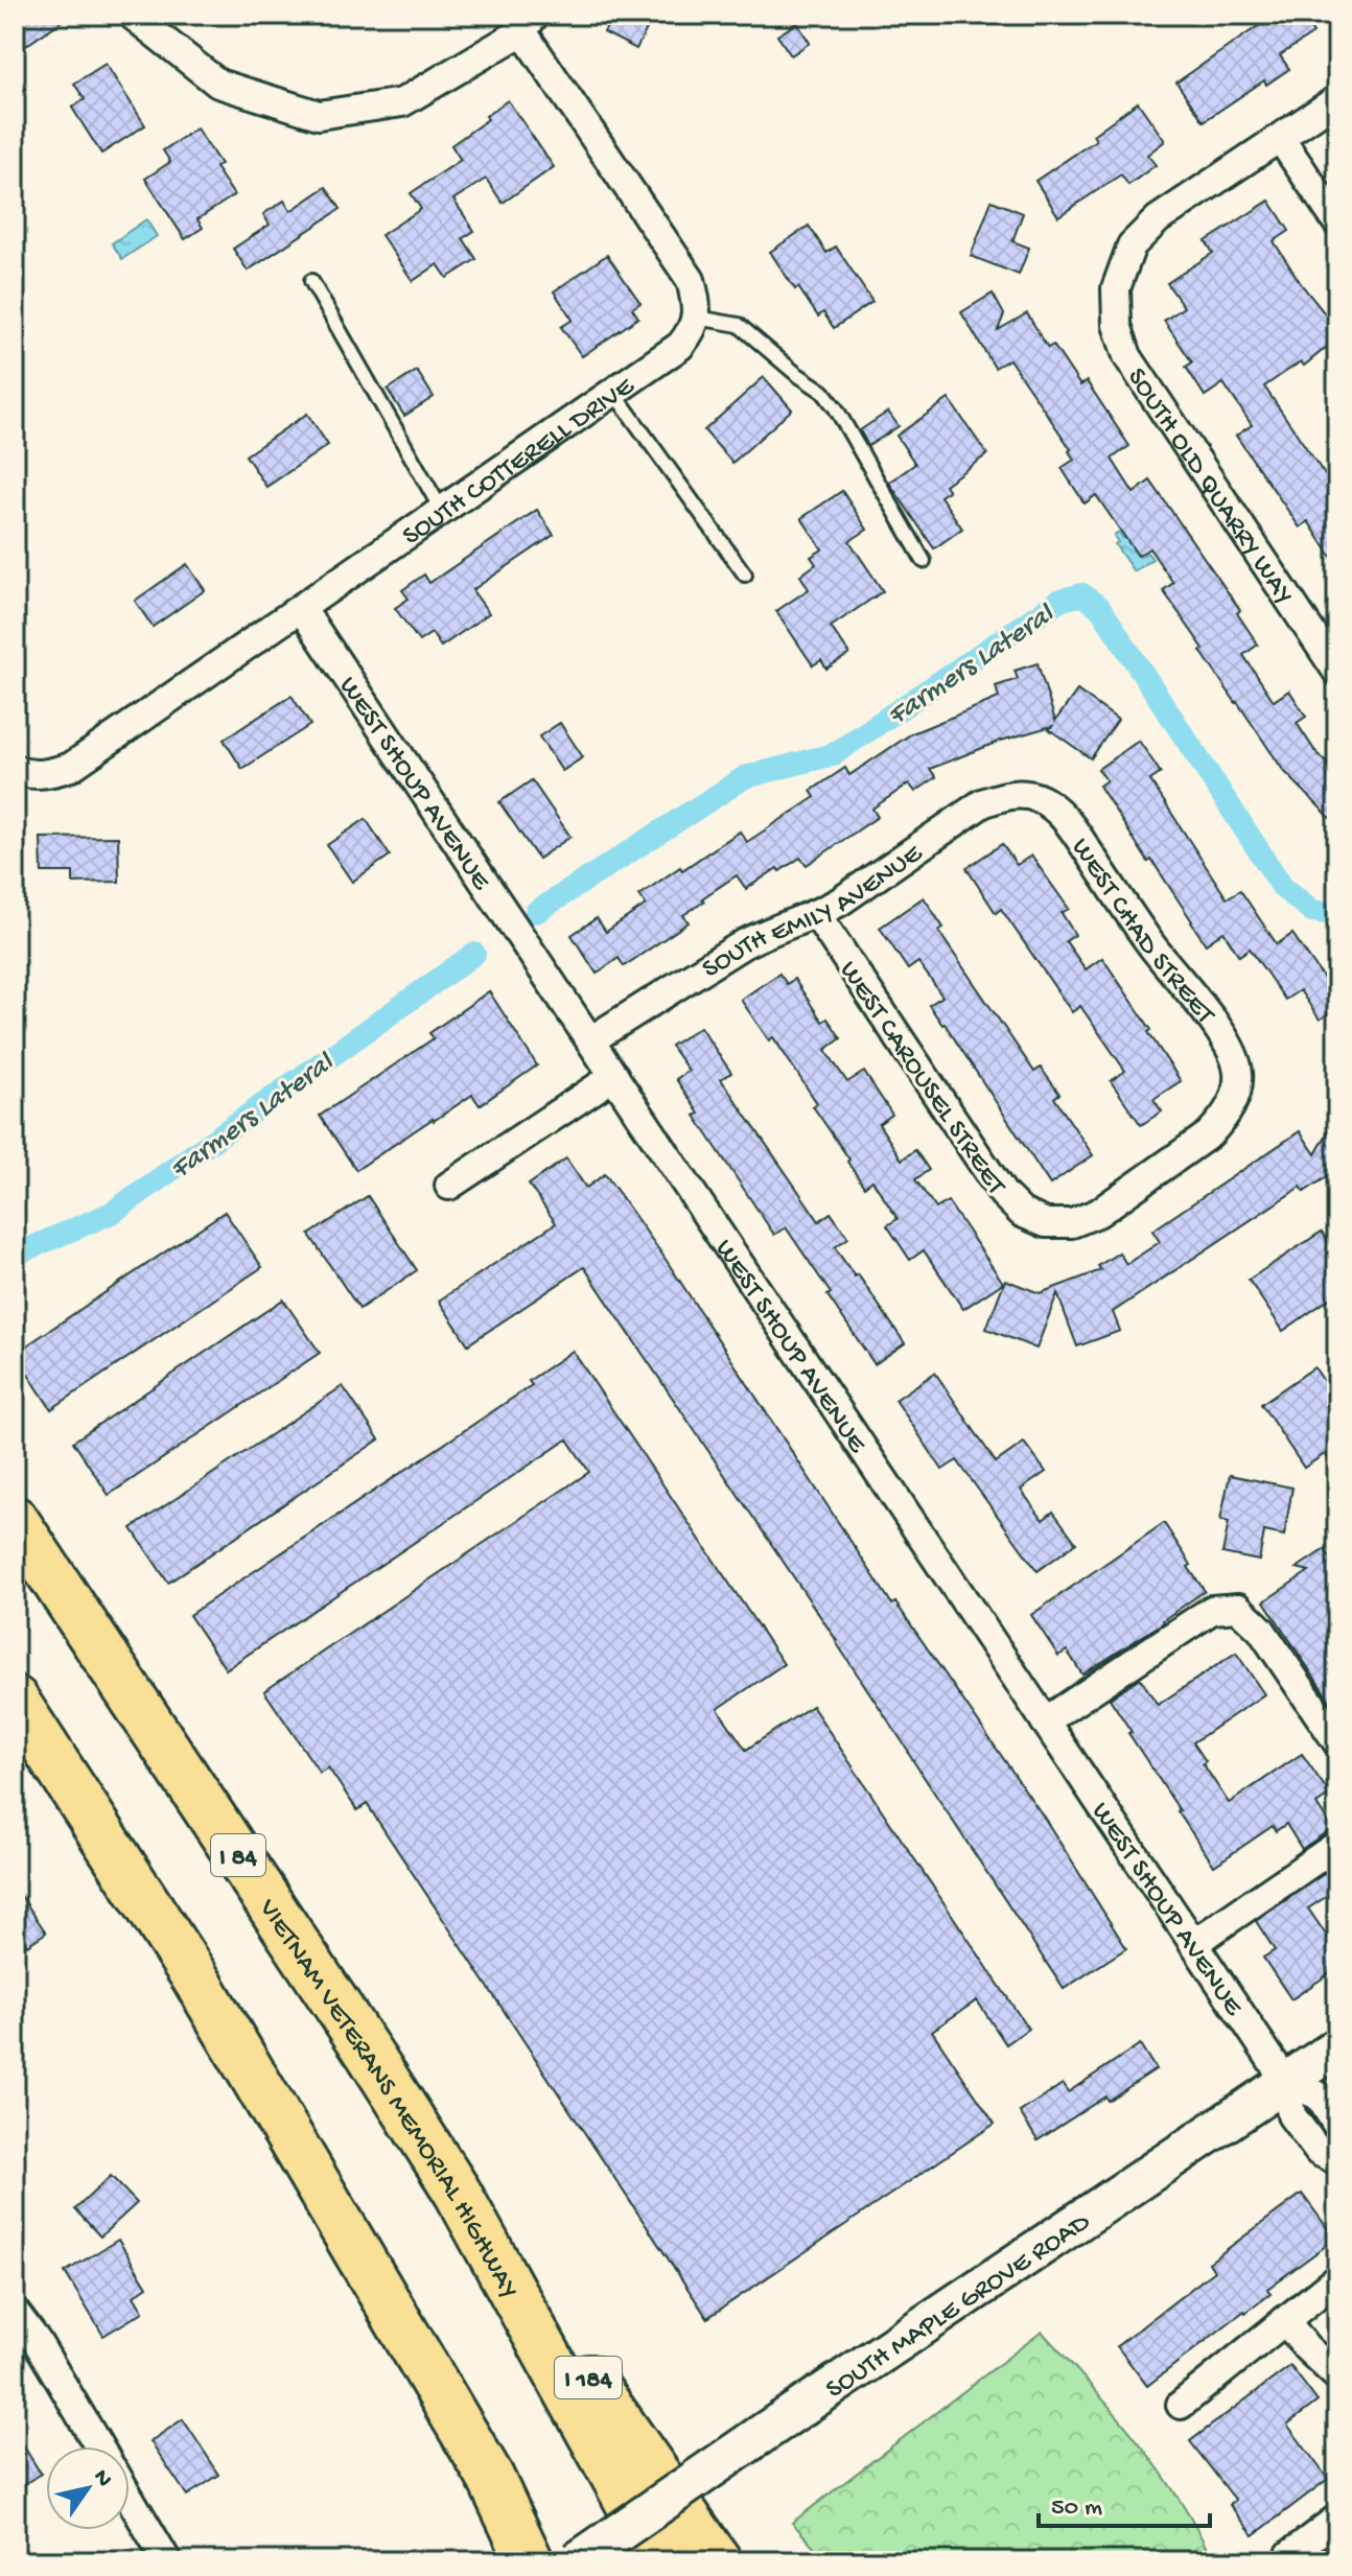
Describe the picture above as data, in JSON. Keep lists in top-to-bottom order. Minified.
{"streets":{"highway":["I 84","VIETNAM VETERANS MEMORIAL HIGHWAY","I 184"],"main road":["SOUTH MAPLE GROVE ROAD"],"street":["SOUTH COTTERELL DRIVE","SOUTH OLD QUARRY WAY","WEST SHOUP AVENUE","SOUTH EMILY AVENUE","WEST CHAD STREET","WEST CAROUSEL STREET"]},"crossings":[["SOUTH COTTERELL DRIVE","WEST SHOUP AVENUE"],["WEST SHOUP AVENUE","SOUTH EMILY AVENUE"],["WEST SHOUP AVENUE","SOUTH MAPLE GROVE ROAD"],["SOUTH EMILY AVENUE","WEST CHAD STREET"],["SOUTH EMILY AVENUE","WEST CAROUSEL STREET"],["WEST CHAD STREET","WEST CAROUSEL STREET"],["VIETNAM VETERANS MEMORIAL HIGHWAY","I 184"]],"water":["Farmers Lateral"],"scale_bar":"50 m","north":"top right"}
